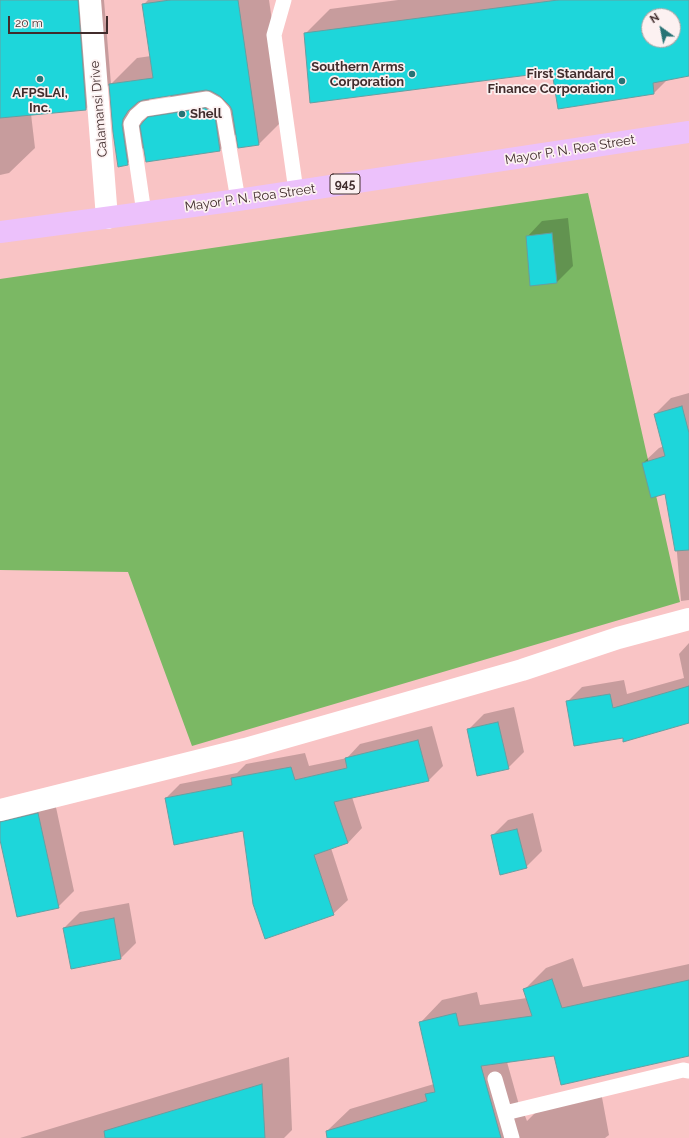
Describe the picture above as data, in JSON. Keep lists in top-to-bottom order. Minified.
{"streets":{"main road":["Mayor P. N. Roa Street","945"],"street":["Calamansi Drive"]},"crossings":[["Calamansi Drive","Mayor P. N. Roa Street"]],"places":["Southern Arms Corporation","AFPSLAI, Inc.","First Standard Finance Corporation","Shell"],"scale_bar":"20 m","north":"top left"}
